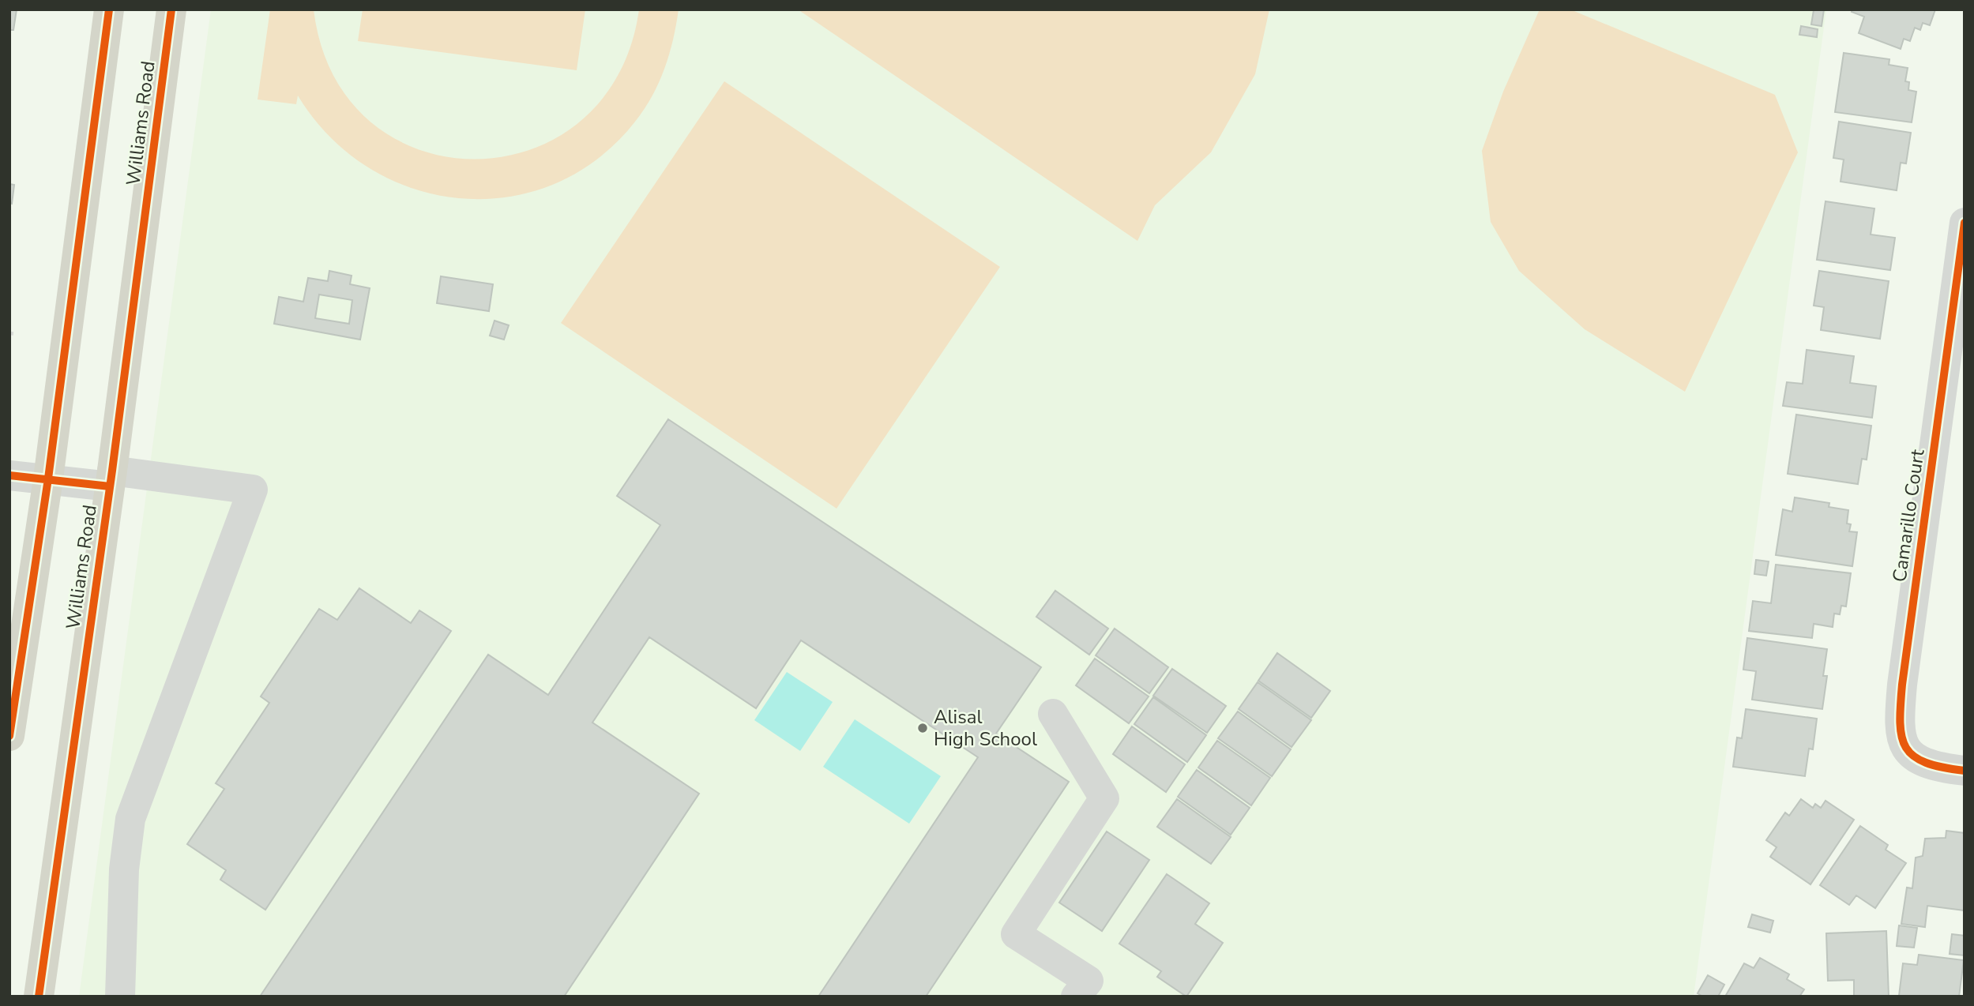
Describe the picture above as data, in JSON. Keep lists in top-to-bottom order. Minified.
{"streets":{"main road":["Williams Road"],"street":["Camarillo Court"]},"places":["Alisal High School"]}
